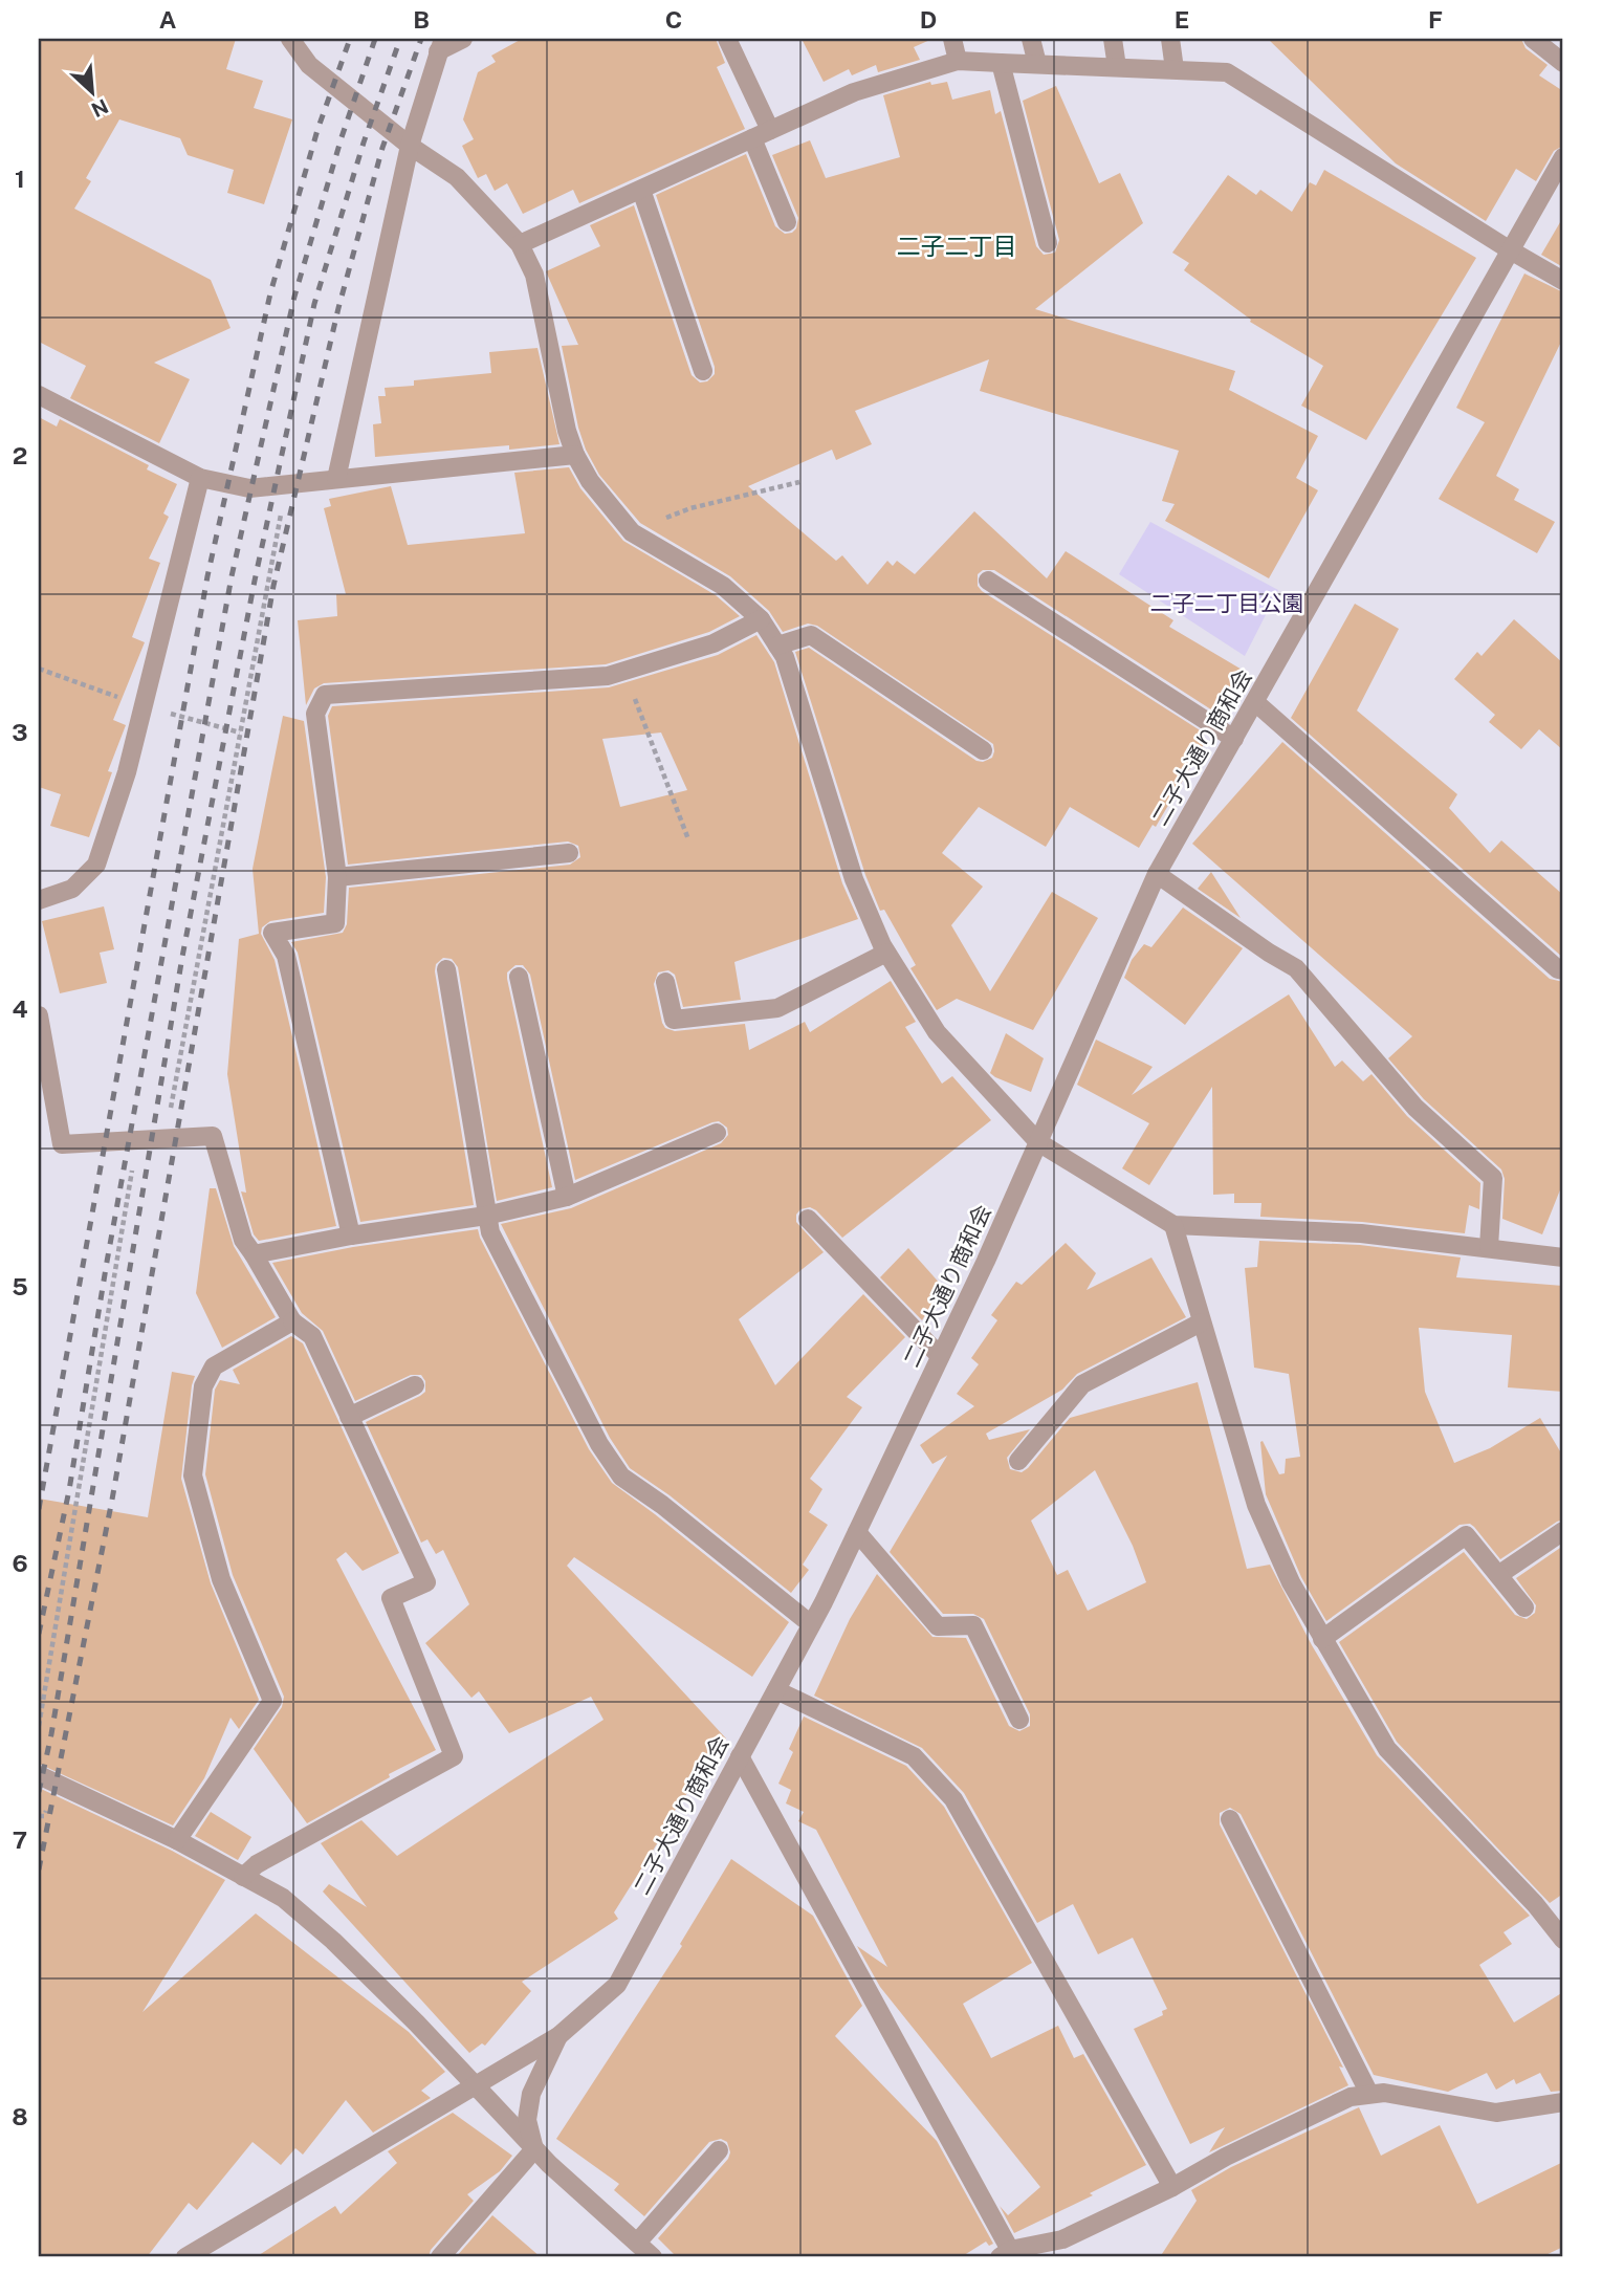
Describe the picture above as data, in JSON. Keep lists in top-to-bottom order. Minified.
{"streets":{"street":["二子大通り商和会"]},"districts":["二子二丁目"],"parks":["二子二丁目公園"],"north":"bottom right","grid":{"columns":["A","B","C","D","E","F"],"rows":["1","2","3","4","5","6","7","8"]}}
